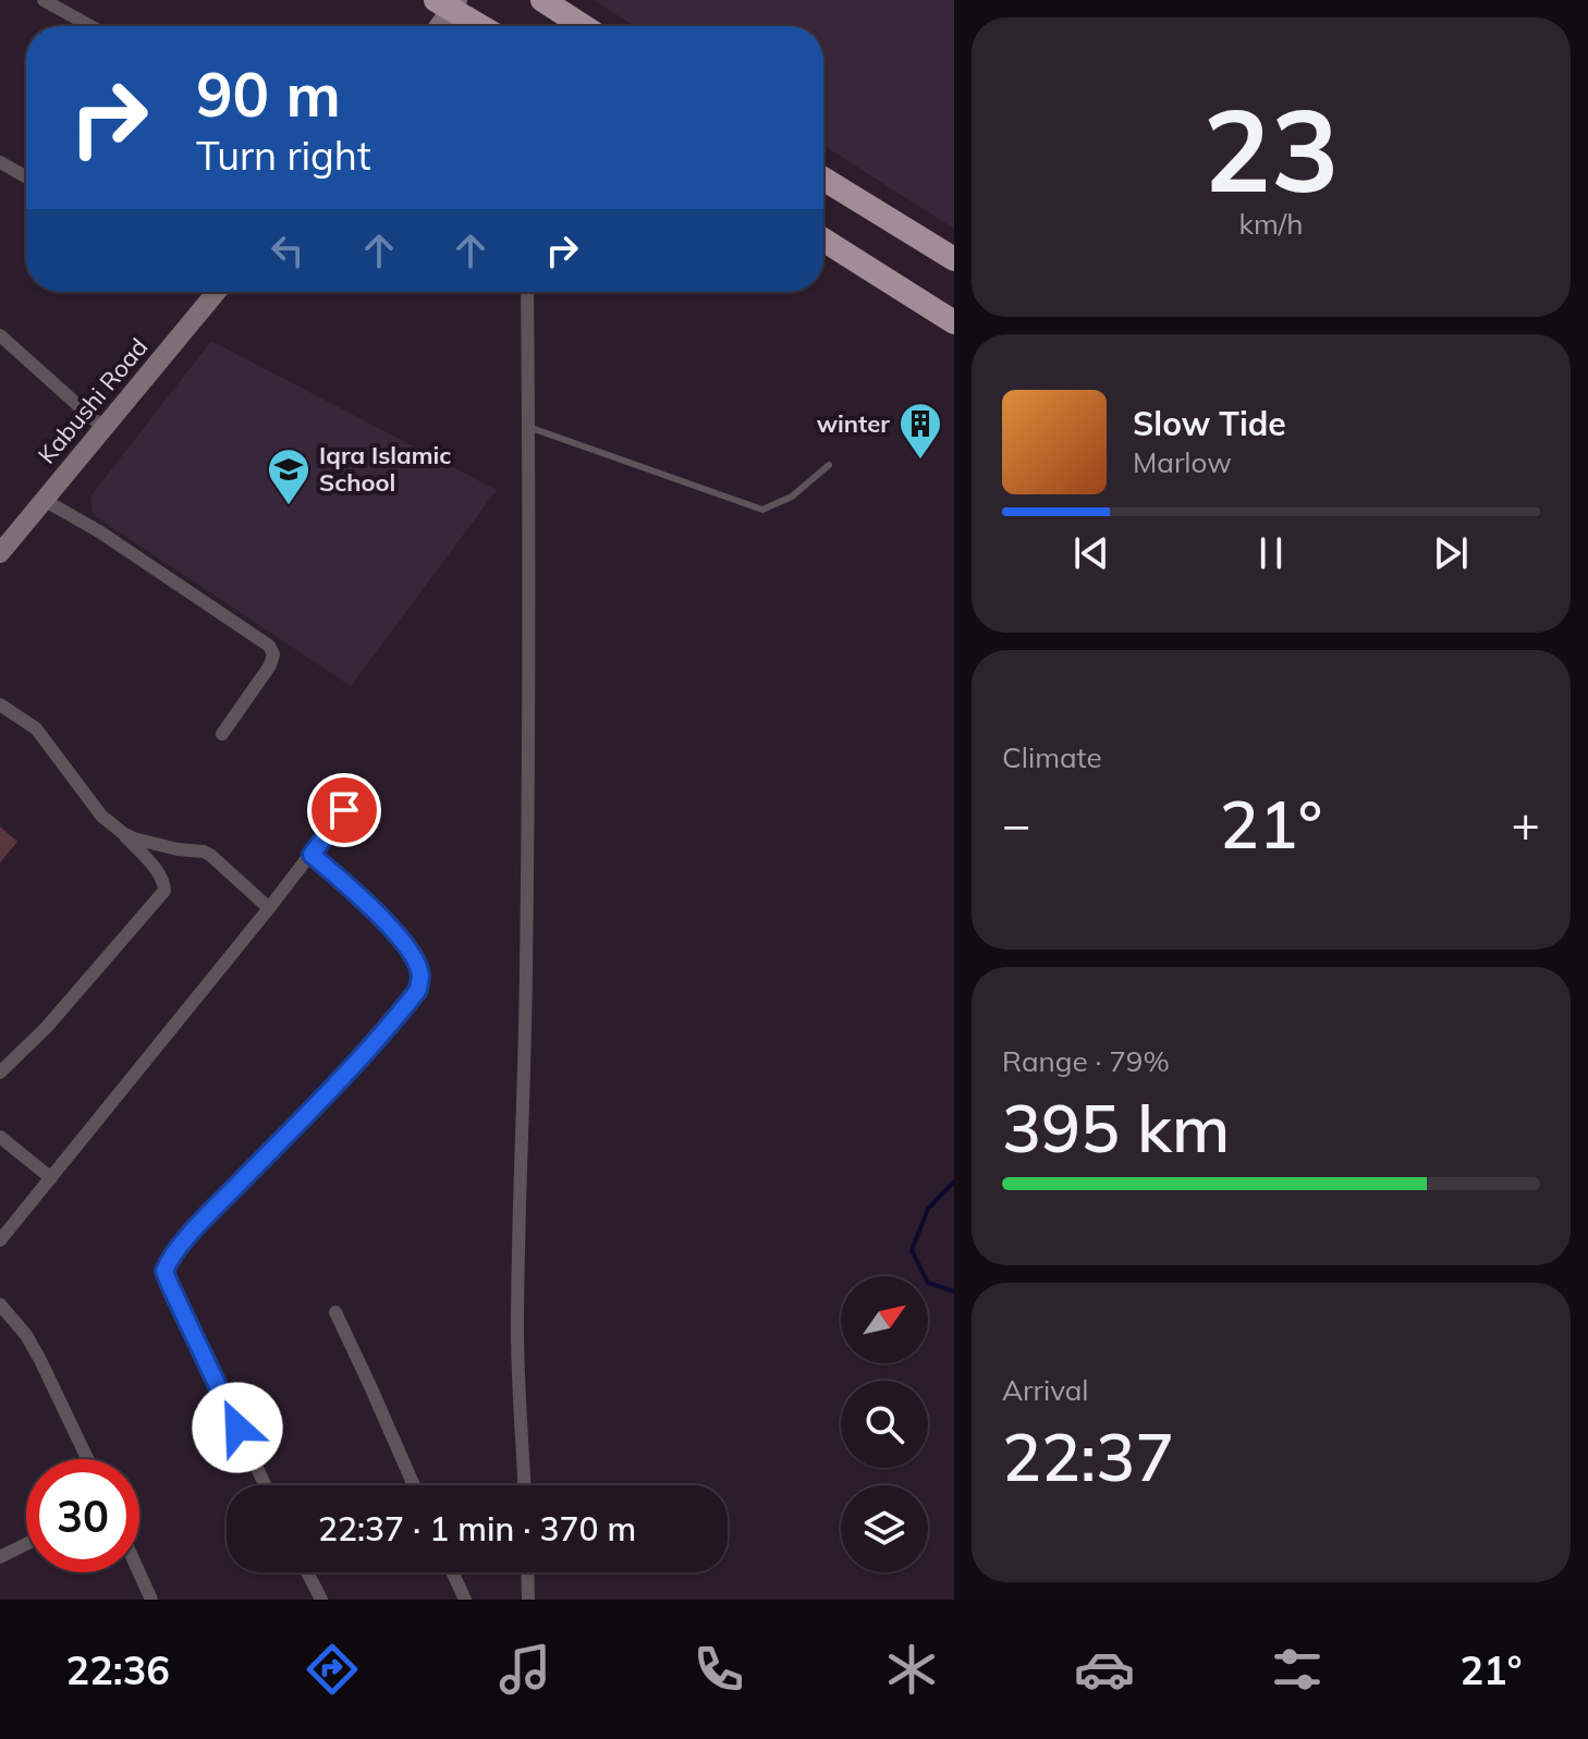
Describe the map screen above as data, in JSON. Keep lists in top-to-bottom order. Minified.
{"streets":{"main road":["Kabushi Road"]},"places":{"building":["winter"],"school or university":["Iqra Islamic School"]},"north":"top right","page":{"tile":[["23","km/h"],"Climate",["Range · 79%","395 km"],["Arrival","22:37"]],"turn":["90 m","Turn right"],"song":["Slow Tide","Marlow"],"heat":["−","21°","+"],"limit":"30","trip":"22:37 · 1 min · 370 m","tabs":["22:36","21°"]}}
